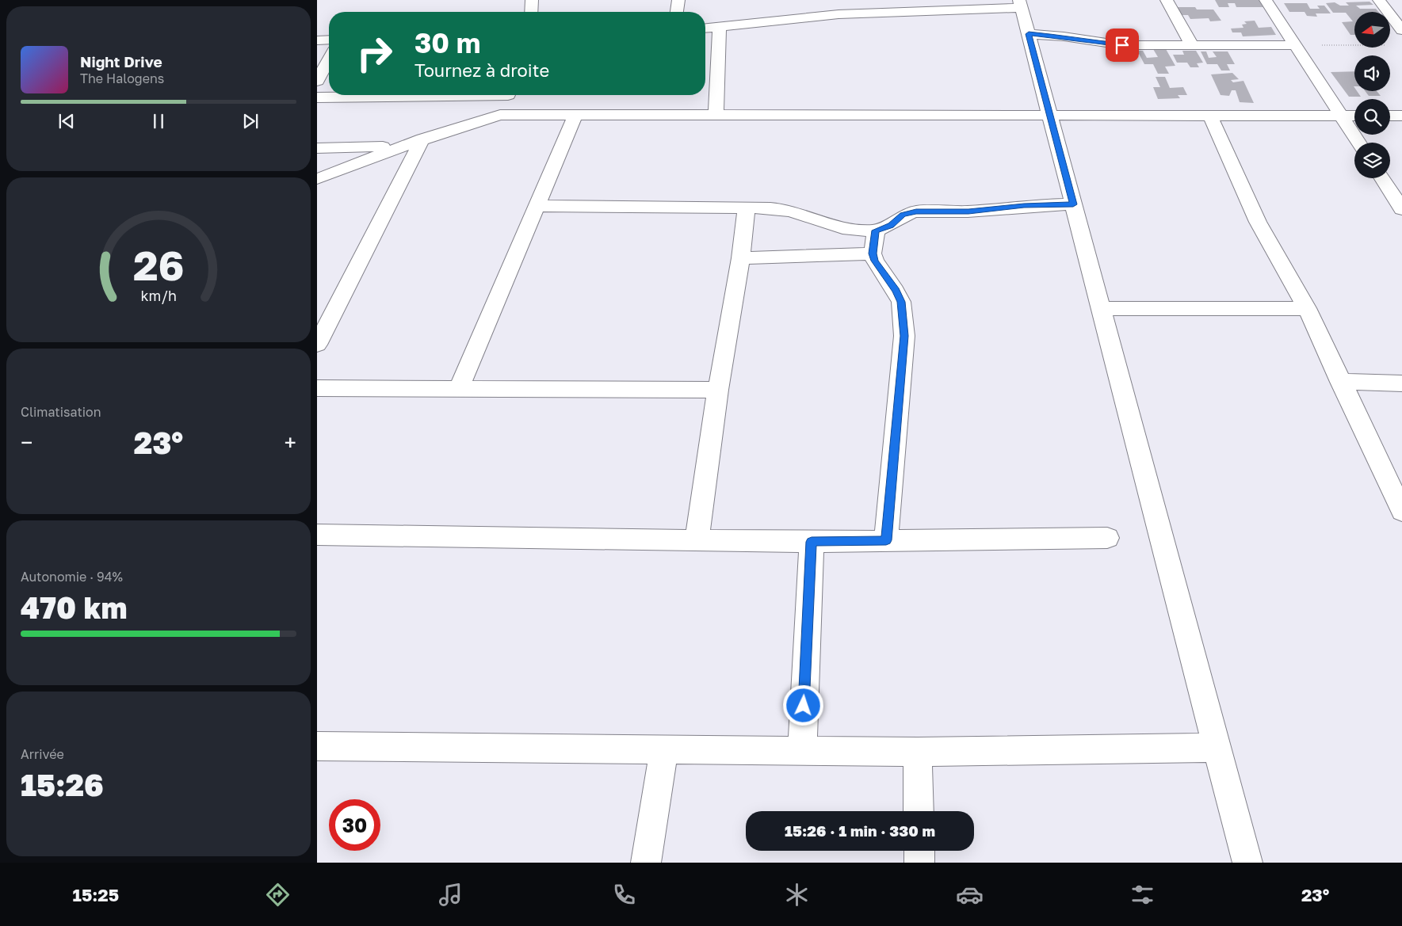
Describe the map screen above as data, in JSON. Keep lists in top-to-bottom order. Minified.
{"north":"left","page":{"turn":["30 m","Tournez à droite"],"song":["Night Drive","The Halogens"],"tile":["Climatisation",["Autonomie · 94%","470 km"],["Arrivée","15:26"]],"heat":["−","23°","+"],"limit":"30","trip":"15:26 · 1 min · 330 m","tabs":["15:25","23°"],"gauge":["26","km/h"]}}
